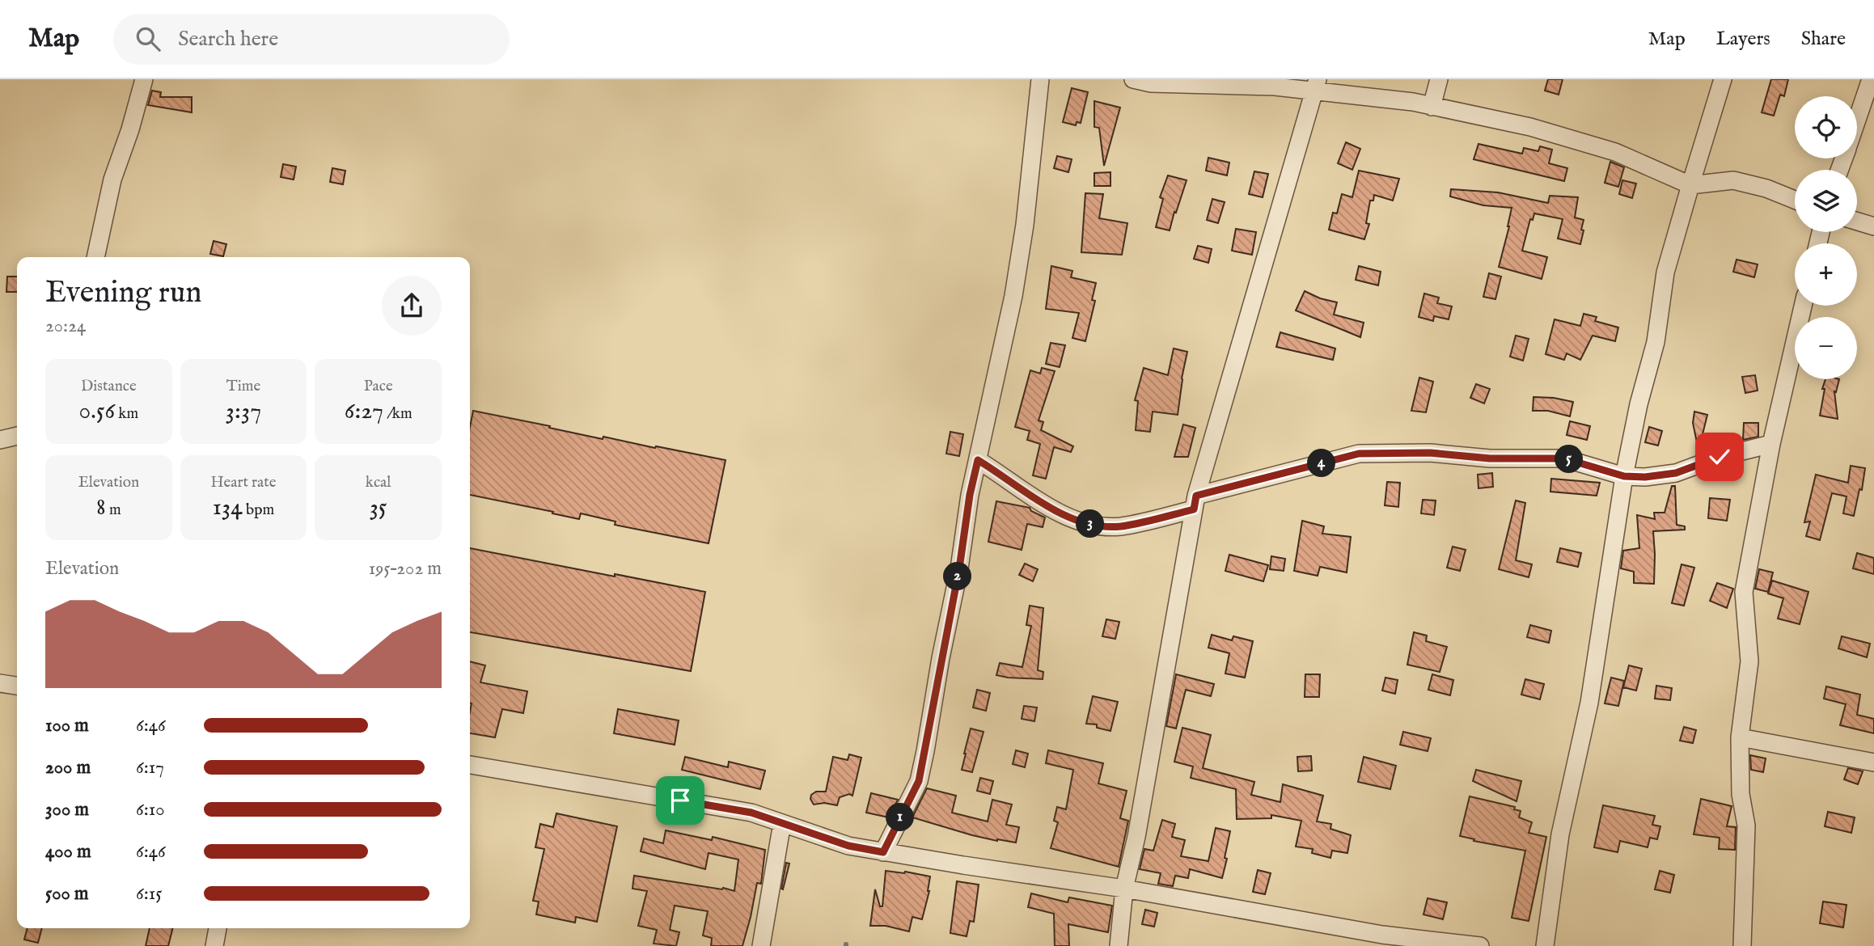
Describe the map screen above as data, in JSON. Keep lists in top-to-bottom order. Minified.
{"page":{"header":"Map","search":"Search here","nav":["Map","Layers","Share"],"map_buttons":["+","−"],"heading":["Evening run","20:24"],"stats":[["Distance","0.56 km"],["Time","3:37"],["Pace","6:27 /km"],["Elevation","8 m"],["Heart rate","134 bpm"],["kcal","35"]],"pins":["5","4","3","2","1"],"chart":["Elevation","195–202 m"],"list":[{"name":"100 m","note":"6:46"},{"name":"200 m","note":"6:17"},{"name":"300 m","note":"6:10"},{"name":"400 m","note":"6:46"},{"name":"500 m","note":"6:15"}]}}
